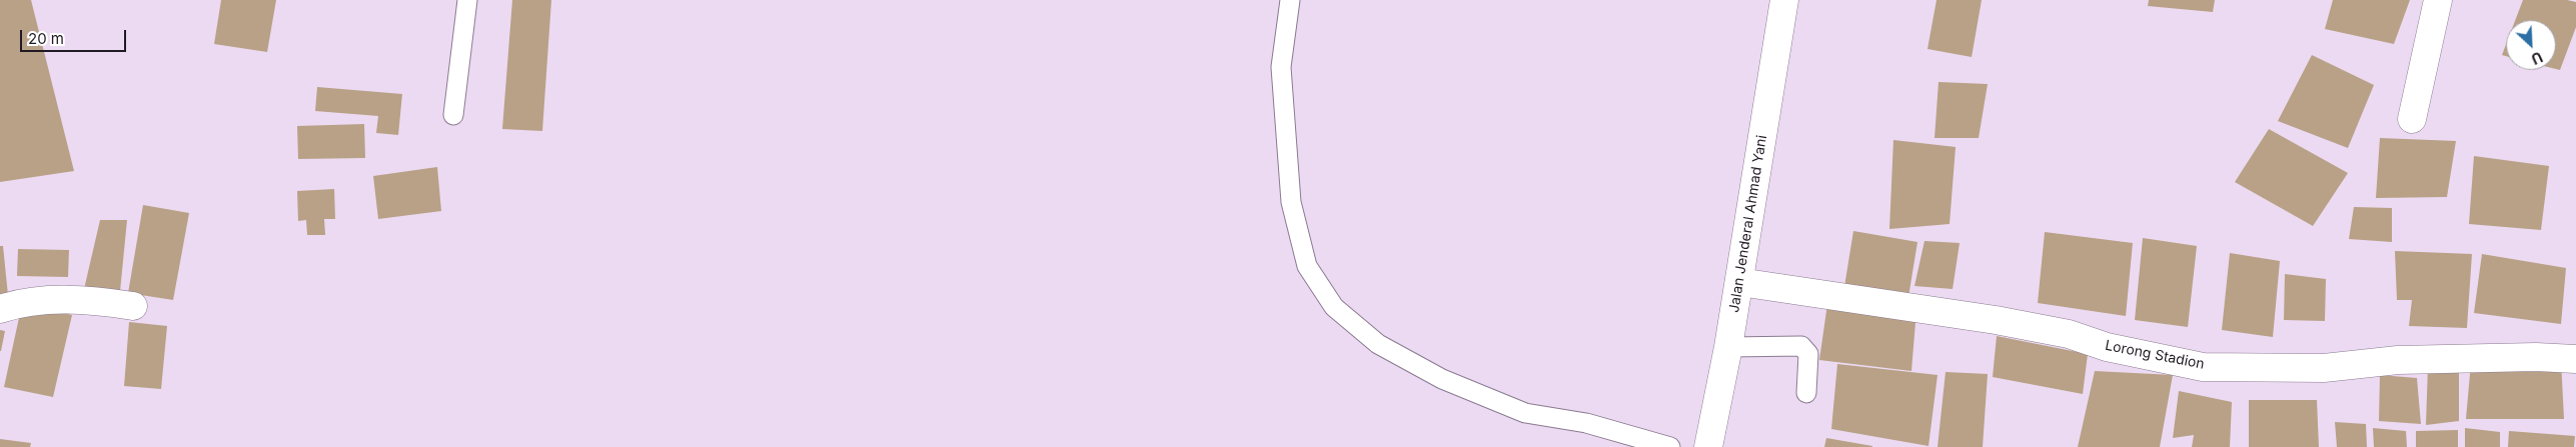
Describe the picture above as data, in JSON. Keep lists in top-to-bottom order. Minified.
{"streets":{"main road":["Jalan Jenderal Ahmad Yani","Lorong Stadion"]},"crossings":[["Jalan Jenderal Ahmad Yani","Lorong Stadion"]],"scale_bar":"20 m","north":"bottom right"}
